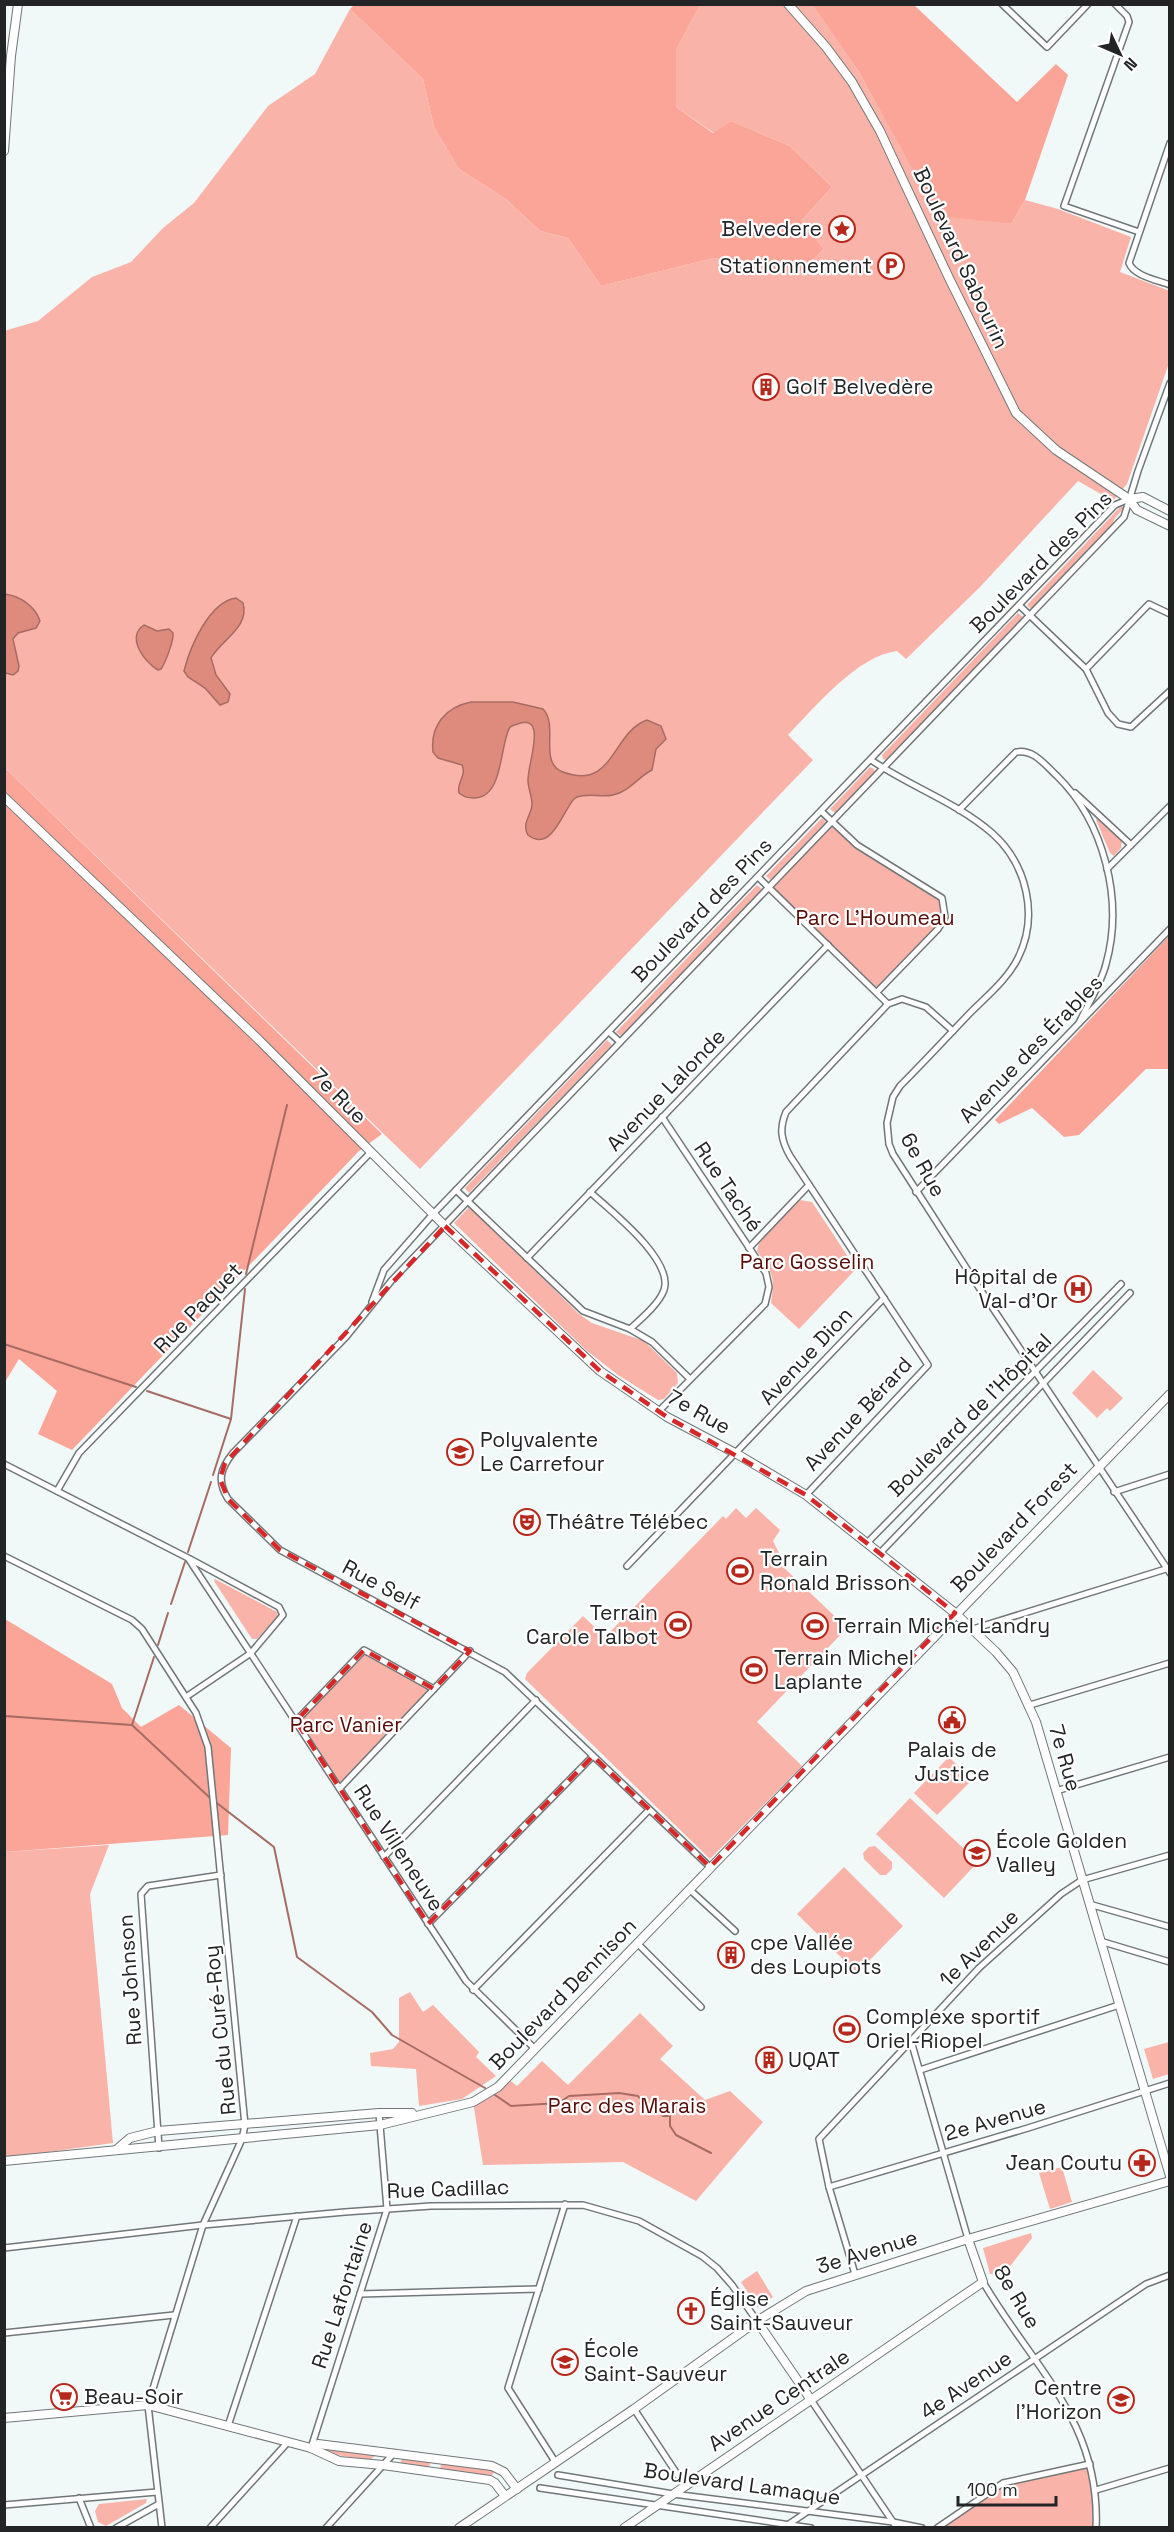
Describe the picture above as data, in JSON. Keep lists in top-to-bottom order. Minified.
{"streets":{"street":["Boulevard Sabourin","Boulevard des Pins","Avenue des Érables","Avenue Lalonde","7e Rue","6e Rue","Rue Taché","Rue Paquet","Avenue Dion","Avenue Bérard","Boulevard de l'Hôpital","Boulevard Forest","Rue Self","Rue Villeneuve","1e Avenue","Rue Johnson","Boulevard Dennison","Rue du Curé-Roy","2e Avenue","Rue Cadillac","3e Avenue","Rue Lafontaine","8e Rue","4e Avenue","Avenue Centrale","Boulevard Lamaque"]},"crossings":[["Boulevard Sabourin","Boulevard des Pins"],["Boulevard des Pins","7e Rue"],["Boulevard des Pins","6e Rue"],["Boulevard des Pins","Rue Self"],["Avenue des Érables","6e Rue"],["Avenue Lalonde","Rue Taché"],["7e Rue","Rue Taché"],["7e Rue","Rue Paquet"],["7e Rue","Avenue Dion"],["7e Rue","Avenue Bérard"],["7e Rue","Boulevard de l'Hôpital"],["7e Rue","Boulevard Forest"],["7e Rue","Rue Self"],["7e Rue","1e Avenue"],["7e Rue","2e Avenue"],["6e Rue","Boulevard de l'Hôpital"],["6e Rue","Boulevard Forest"],["Rue Paquet","Rue Villeneuve"],["Avenue Dion","Avenue Bérard"],["Boulevard Forest","Rue Self"],["Boulevard Forest","Boulevard Dennison"],["Rue Self","Boulevard Dennison"],["Rue Villeneuve","Boulevard Dennison"],["1e Avenue","2e Avenue"],["1e Avenue","8e Rue"],["Rue Johnson","Boulevard Dennison"],["Rue Johnson","Rue du Curé-Roy"],["Boulevard Dennison","Rue du Curé-Roy"],["Boulevard Dennison","Rue Lafontaine"],["Rue du Curé-Roy","Rue Cadillac"],["2e Avenue","8e Rue"],["Rue Cadillac","3e Avenue"],["Rue Cadillac","Rue Lafontaine"],["Rue Cadillac","Avenue Centrale"],["3e Avenue","8e Rue"],["8e Rue","4e Avenue"],["8e Rue","Avenue Centrale"],["4e Avenue","Boulevard Lamaque"],["Avenue Centrale","Boulevard Lamaque"]],"parks":["Parc L'Houmeau","Parc Gosselin","Parc Vanier","Parc des Marais"],"places":{"place":["Belvedere"],"parking":["Stationnement"],"building":["Golf Belvedère","cpe Vallée des Loupiots","UQAT"],"hospital":["Hôpital de Val-d’Or"],"school or university":["Polyvalente Le Carrefour","École Golden Valley","École Saint-Sauveur","Centre l'Horizon"],"theatre":["Théâtre Télébec"],"sports":["Terrain Ronald Brisson","Terrain Carole Talbot","Terrain Michel Landry","Terrain Michel Laplante","Complexe sportif Oriel-Riopel"],"public building":["Palais de Justice"],"pharmacy":["Jean Coutu"],"church":["Église Saint-Sauveur"],"supermarket":["Beau-Soir"]},"scale_bar":"100 m","north":"bottom right"}
